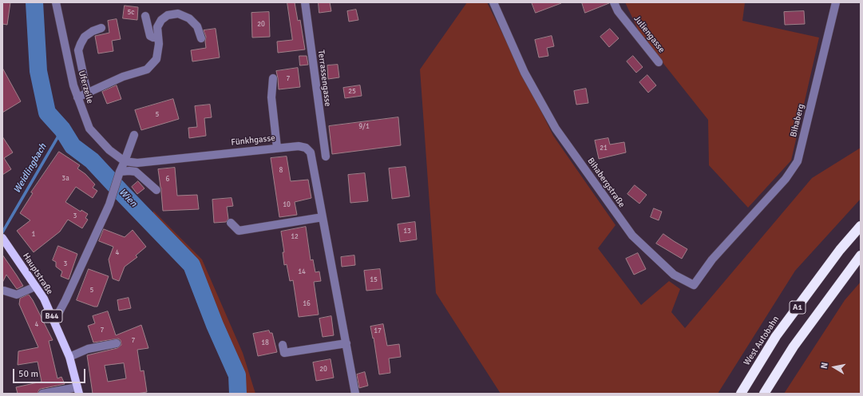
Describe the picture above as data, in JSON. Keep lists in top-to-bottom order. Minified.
{"streets":{"highway":["A1","West Autobahn"],"main road":["Hauptstraße","B44"],"street":["Juliengasse","Terrassengasse","Uferzeile","Bihaberg","Fünkhgasse","Bihabergstraße"]},"crossings":[["Uferzeile","Fünkhgasse"],["Bihaberg","Bihabergstraße"]],"water":["Weidlingbach","Wien"],"house_numbers":["5c","20","7","25","5","9/1","21","8","3a","6","10","3","13","1","12","4","3","14","15","5","16","4","7","17","7","18","20"],"scale_bar":"50 m","north":"left"}
